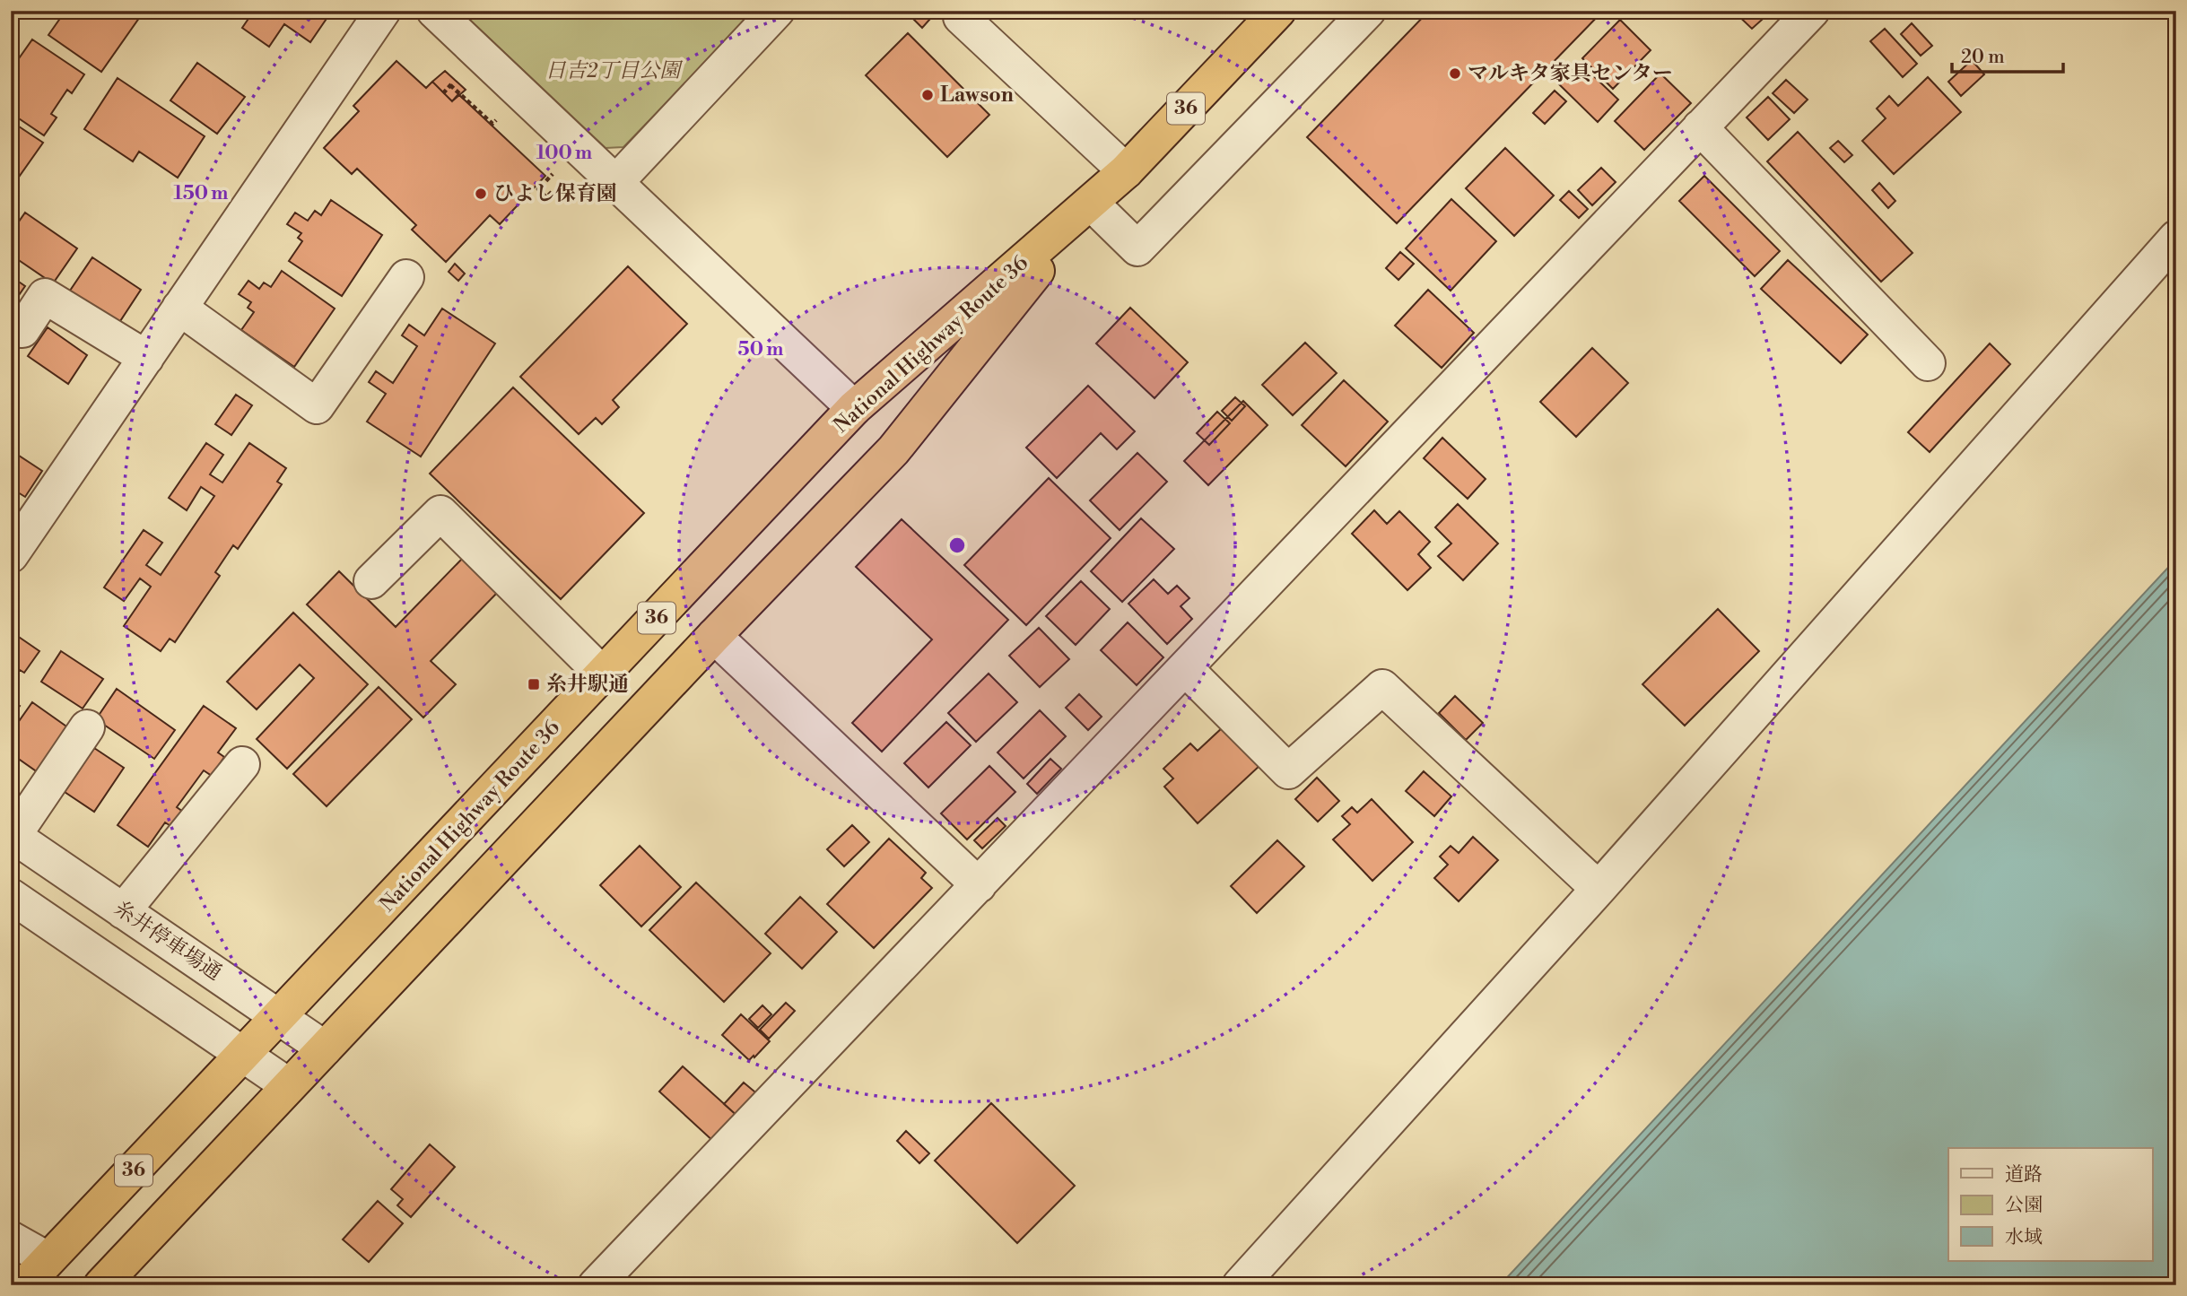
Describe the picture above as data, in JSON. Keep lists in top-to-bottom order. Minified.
{"streets":{"highway":["36","National Highway Route 36"],"street":["糸井停車場通"]},"crossings":[["National Highway Route 36","糸井停車場通"]],"parks":["日吉2丁目公園"],"places":{"other":["マルキタ家具センター","Lawson","ひよし保育園"],"transit":["糸井駅通"]},"legend":["道路","公園","水域"],"scale_bar":"20 m","rings":["100 m","150 m","50 m"]}
